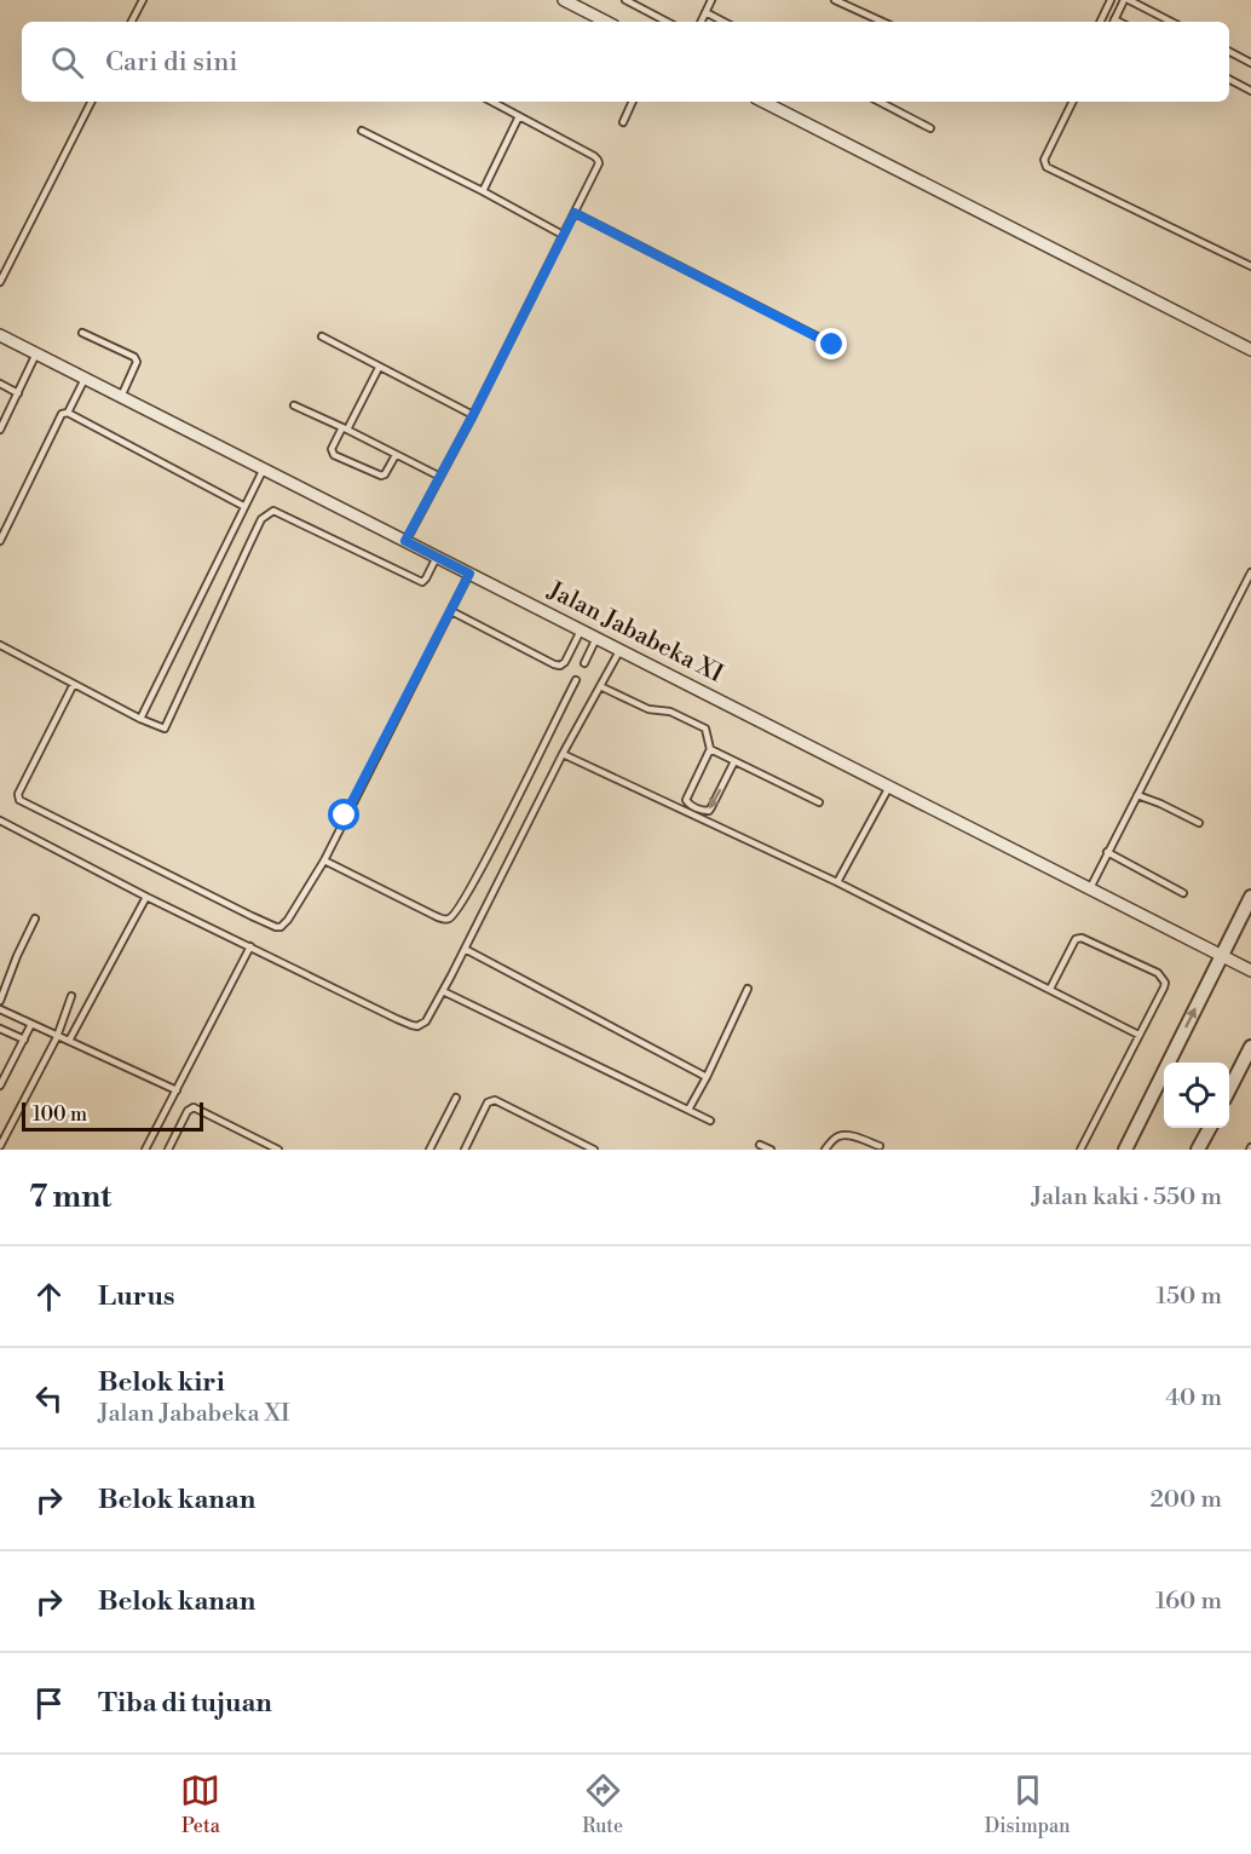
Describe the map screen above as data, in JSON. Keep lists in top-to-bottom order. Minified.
{"streets":{"street":["Jalan Jababeka XI"]},"scale_bar":"100 m","page":{"search":"Cari di sini","scale":"100 m","heading":["7 mnt","Jalan kaki · 550 m"],"list":[["Lurus","150 m"],["Belok kiri","Jalan Jababeka XI","40 m"],["Belok kanan","200 m"],["Belok kanan","160 m"],"Tiba di tujuan"],"nav":["Peta","Rute","Disimpan"]}}
